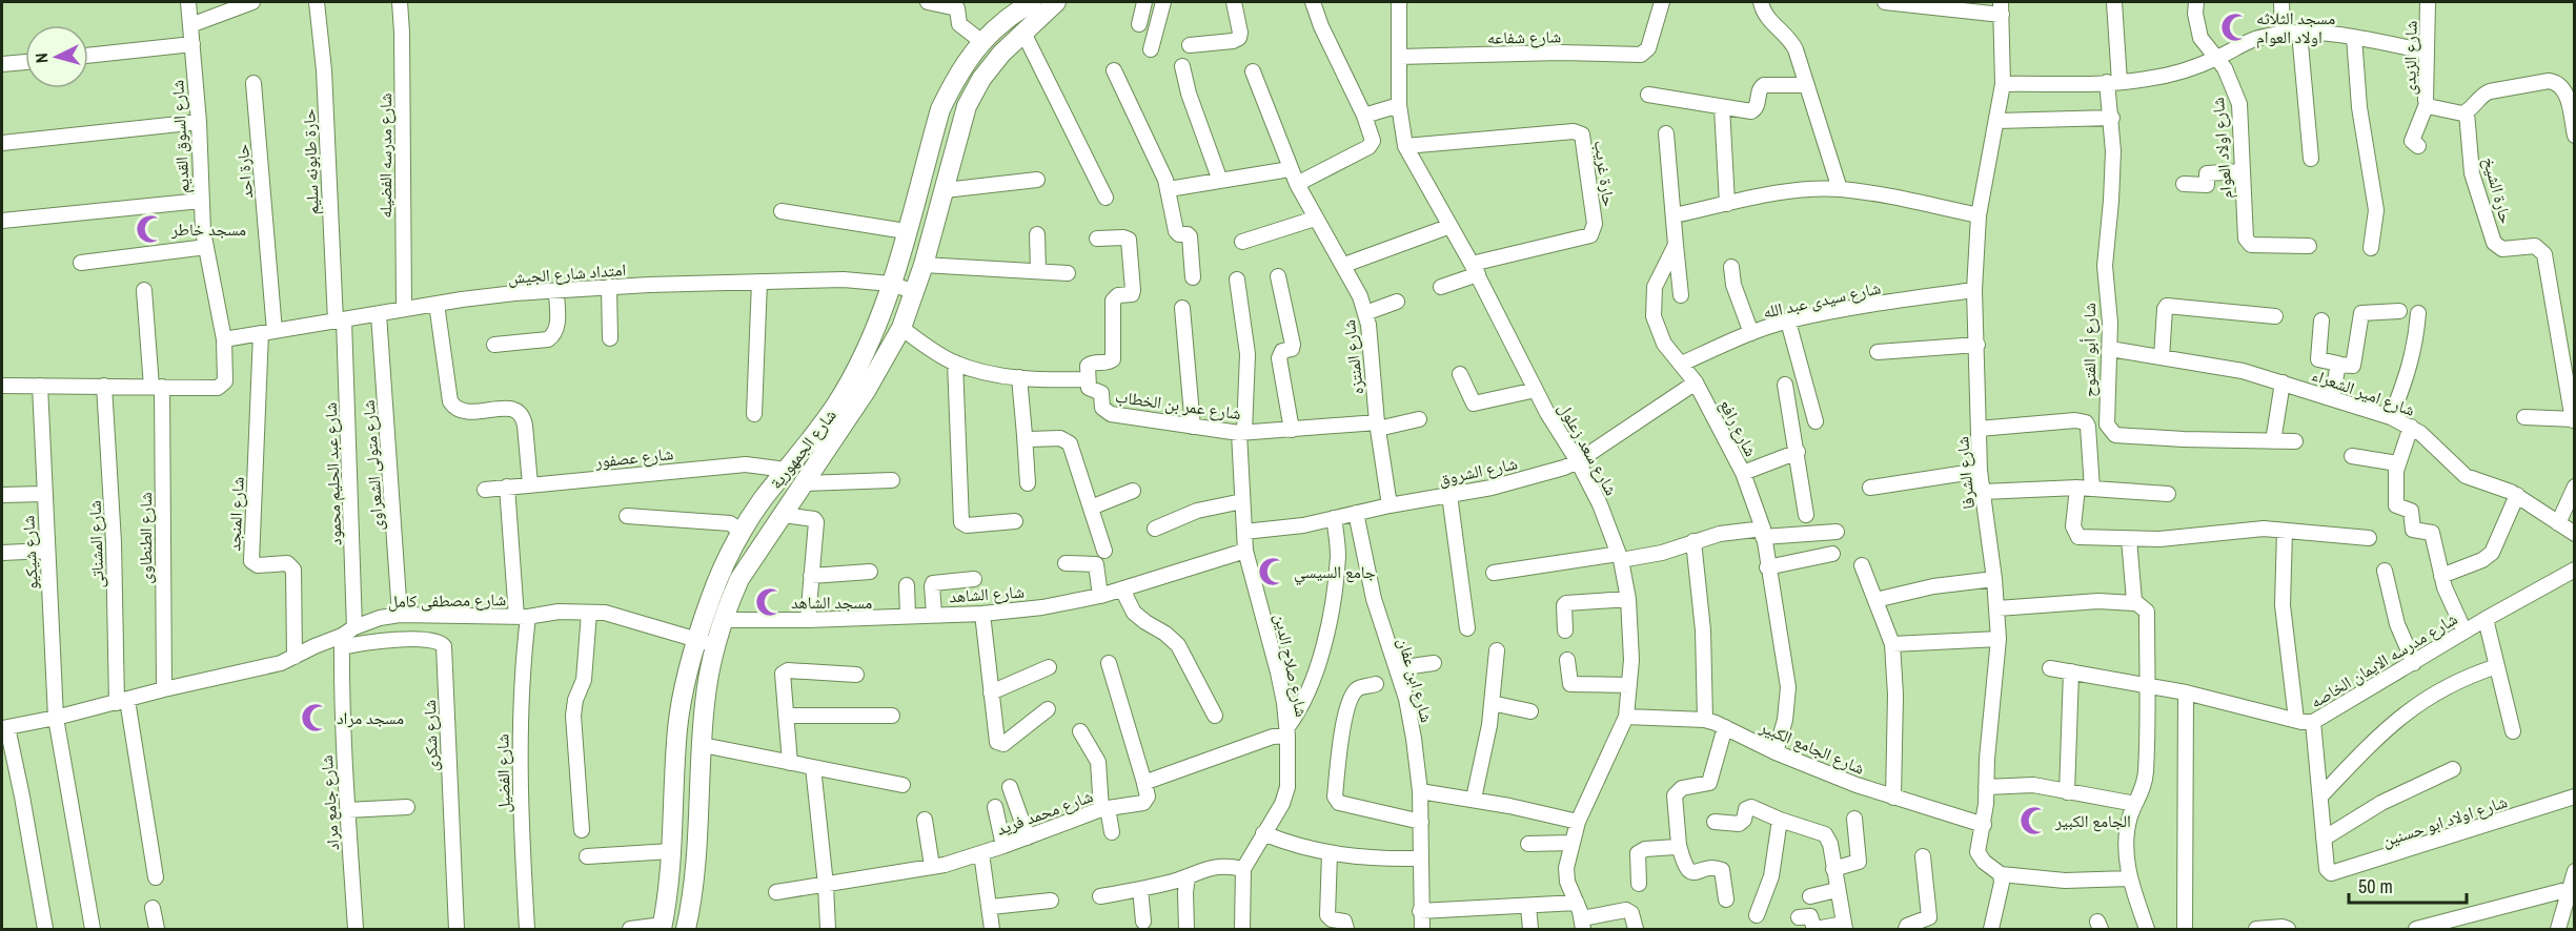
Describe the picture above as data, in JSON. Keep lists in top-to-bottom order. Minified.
{"streets":{"street":["شارع شفاعه","شارع الزيدى","شارع السوق القديم","شارع اولاد العوام","شارع مدرسه الفضيله","حارة طابونه سليم","حارة احد","حارة غريب","حارة الشيخ","امتداد شارع الجيش","شارع سيدى عبد الله","شارع أبو الفتوح","شارع المنتزه","شارع امير الشعراء","شارع عمر بن الخطاب","شارع رافع","شارع الجمهورية","شارع سعد زعلول","شارع عصفور","شارع متولى الشعراوى","شارع الشروق","شارع الشرفا","شارع عبد الحليم محمود","شارع المنجد","شارع الطنطاوى","شارع المشناتى","شارع شيكيو","شارع الشاهد","شارع مصطفى كامل","شارع مدرسه الايمان الخاصه","شارع صلاح الدين","شارع ابن عفان","شارع شكرى","شارع الجامع الكبير","شارع الفضيل","شارع جامع مراد","شارع محمد فريد","شارع اولاد ابو حسنين"]},"crossings":[["شارع شفاعه","شارع سعد زعلول"],["شارع الزيدى","حارة الشيخ"],["شارع السوق القديم","امتداد شارع الجيش"],["شارع السوق القديم","شارع الطنطاوى"],["شارع مدرسه الفضيله","امتداد شارع الجيش"],["حارة طابونه سليم","امتداد شارع الجيش"],["حارة طابونه سليم","شارع عبد الحليم محمود"],["حارة احد","امتداد شارع الجيش"],["حارة احد","شارع المنجد"],["حارة غريب","شارع سعد زعلول"],["امتداد شارع الجيش","شارع الجمهورية"],["امتداد شارع الجيش","شارع متولى الشعراوى"],["امتداد شارع الجيش","شارع عبد الحليم محمود"],["امتداد شارع الجيش","شارع المنجد"],["شارع سيدى عبد الله","شارع رافع"],["شارع سيدى عبد الله","شارع الشرفا"],["شارع أبو الفتوح","شارع امير الشعراء"],["شارع المنتزه","شارع عمر بن الخطاب"],["شارع المنتزه","شارع الشروق"],["شارع عمر بن الخطاب","شارع صلاح الدين"],["شارع رافع","شارع الشروق"],["شارع رافع","شارع الجامع الكبير"],["شارع الجمهورية","شارع عصفور"],["شارع الجمهورية","شارع الشاهد"],["شارع الجمهورية","شارع مصطفى كامل"],["شارع سعد زعلول","شارع الشروق"],["شارع سعد زعلول","شارع الجامع الكبير"],["شارع عصفور","شارع الفضيل"],["شارع متولى الشعراوى","شارع مصطفى كامل"],["شارع الشروق","شارع صلاح الدين"],["شارع الشروق","شارع ابن عفان"],["شارع الشرفا","شارع الجامع الكبير"],["شارع عبد الحليم محمود","شارع مصطفى كامل"],["شارع المنجد","شارع مصطفى كامل"],["شارع الطنطاوى","شارع مصطفى كامل"],["شارع المشناتى","شارع مصطفى كامل"],["شارع شيكيو","شارع مصطفى كامل"],["شارع الشاهد","شارع صلاح الدين"],["شارع مصطفى كامل","شارع شكرى"],["شارع مصطفى كامل","شارع الفضيل"],["شارع مصطفى كامل","شارع جامع مراد"],["شارع شكرى","شارع جامع مراد"]],"places":{"mosque":["مسجد الثلاثه اولاد العوام","مسجد خاطر","جامع السيسي","مسجد الشاهد","مسجد مراد","الجامع الكبير"]},"scale_bar":"50 m","north":"left"}
